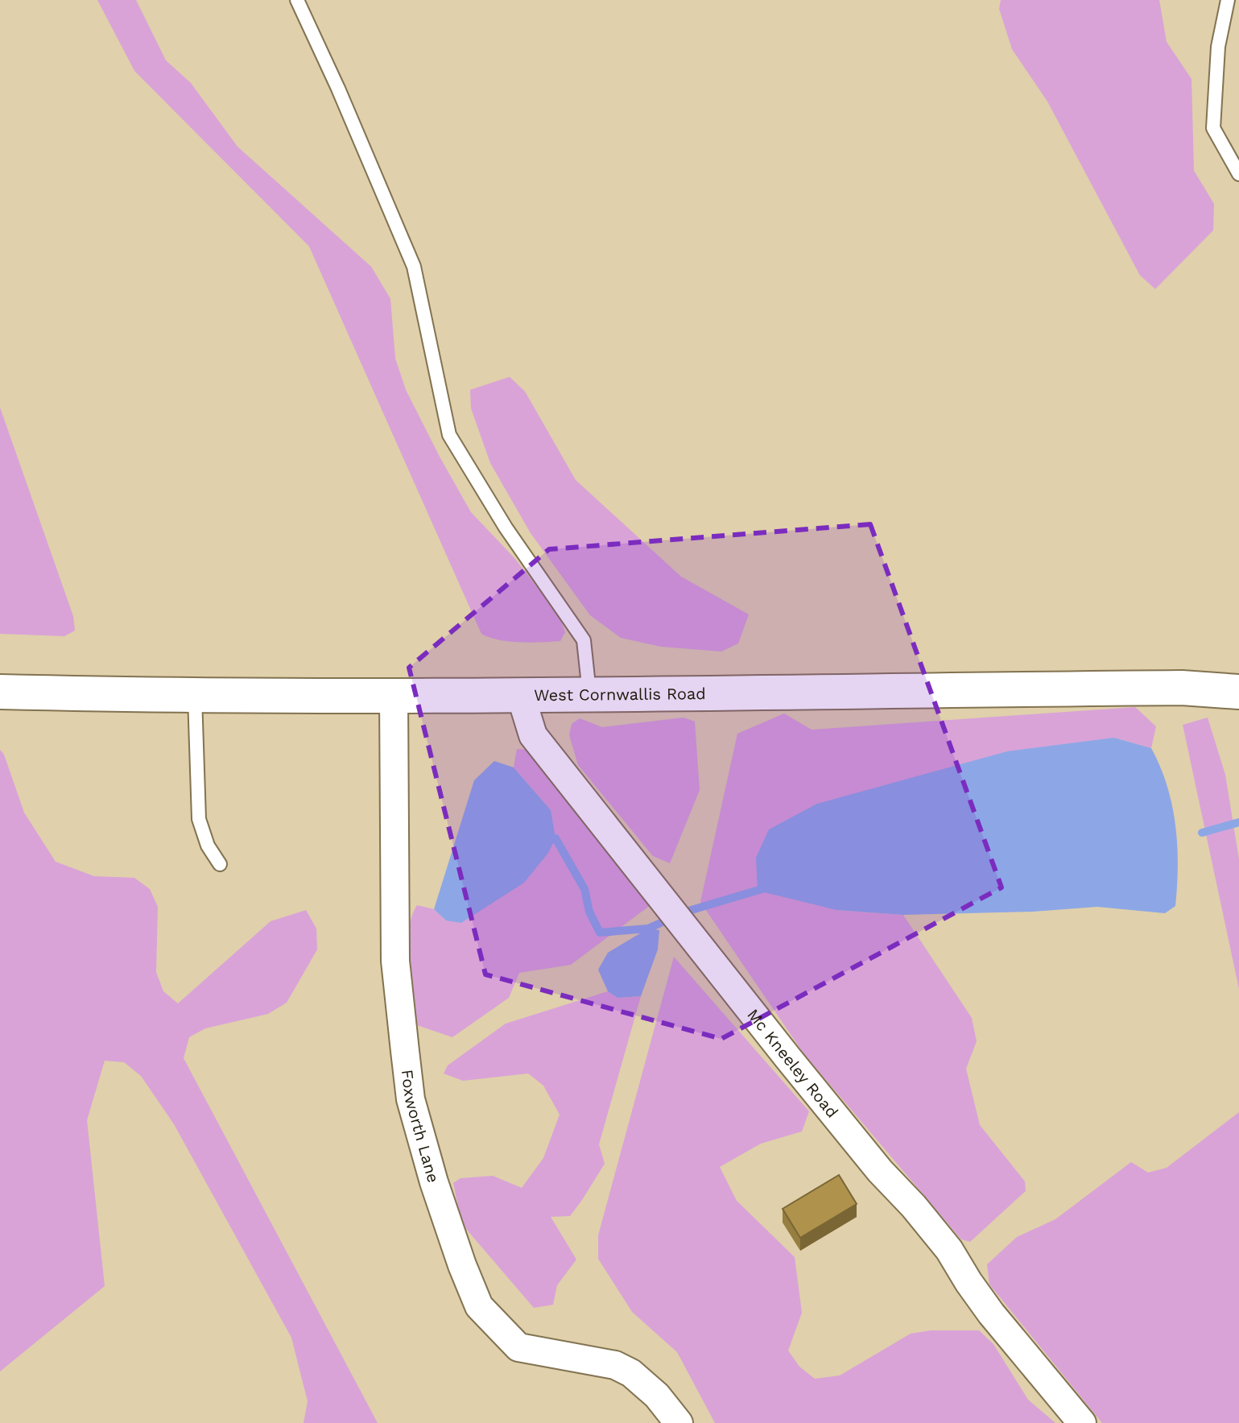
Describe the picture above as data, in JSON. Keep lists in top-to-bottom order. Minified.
{"streets":{"street":["West Cornwallis Road","Mc Kneeley Road","Foxworth Lane"]},"crossings":[["West Cornwallis Road","Mc Kneeley Road"],["West Cornwallis Road","Foxworth Lane"]]}
